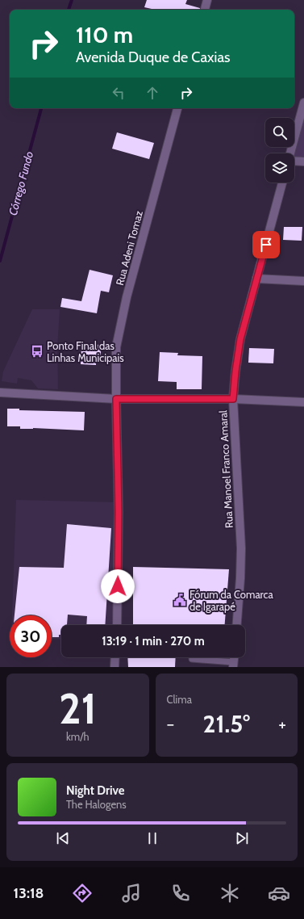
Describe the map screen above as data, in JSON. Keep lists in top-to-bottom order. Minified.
{"streets":{"street":["Rua Adeni Tomaz","Rua Manoel Franco Amaral"]},"water":["Córrego Fundo"],"places":{"bus stop":["Ponto Final das Linhas Municipais"],"public building":["Fórum da Comarca de Igarapé"]},"page":{"turn":["110 m","Avenida Duque de Caxias"],"limit":"30","trip":"13:19 · 1 min · 270 m","tile":[["21","km/h"],"Clima"],"heat":["−","21.5°","+"],"song":["Night Drive","The Halogens"],"tabs":"13:18"}}
